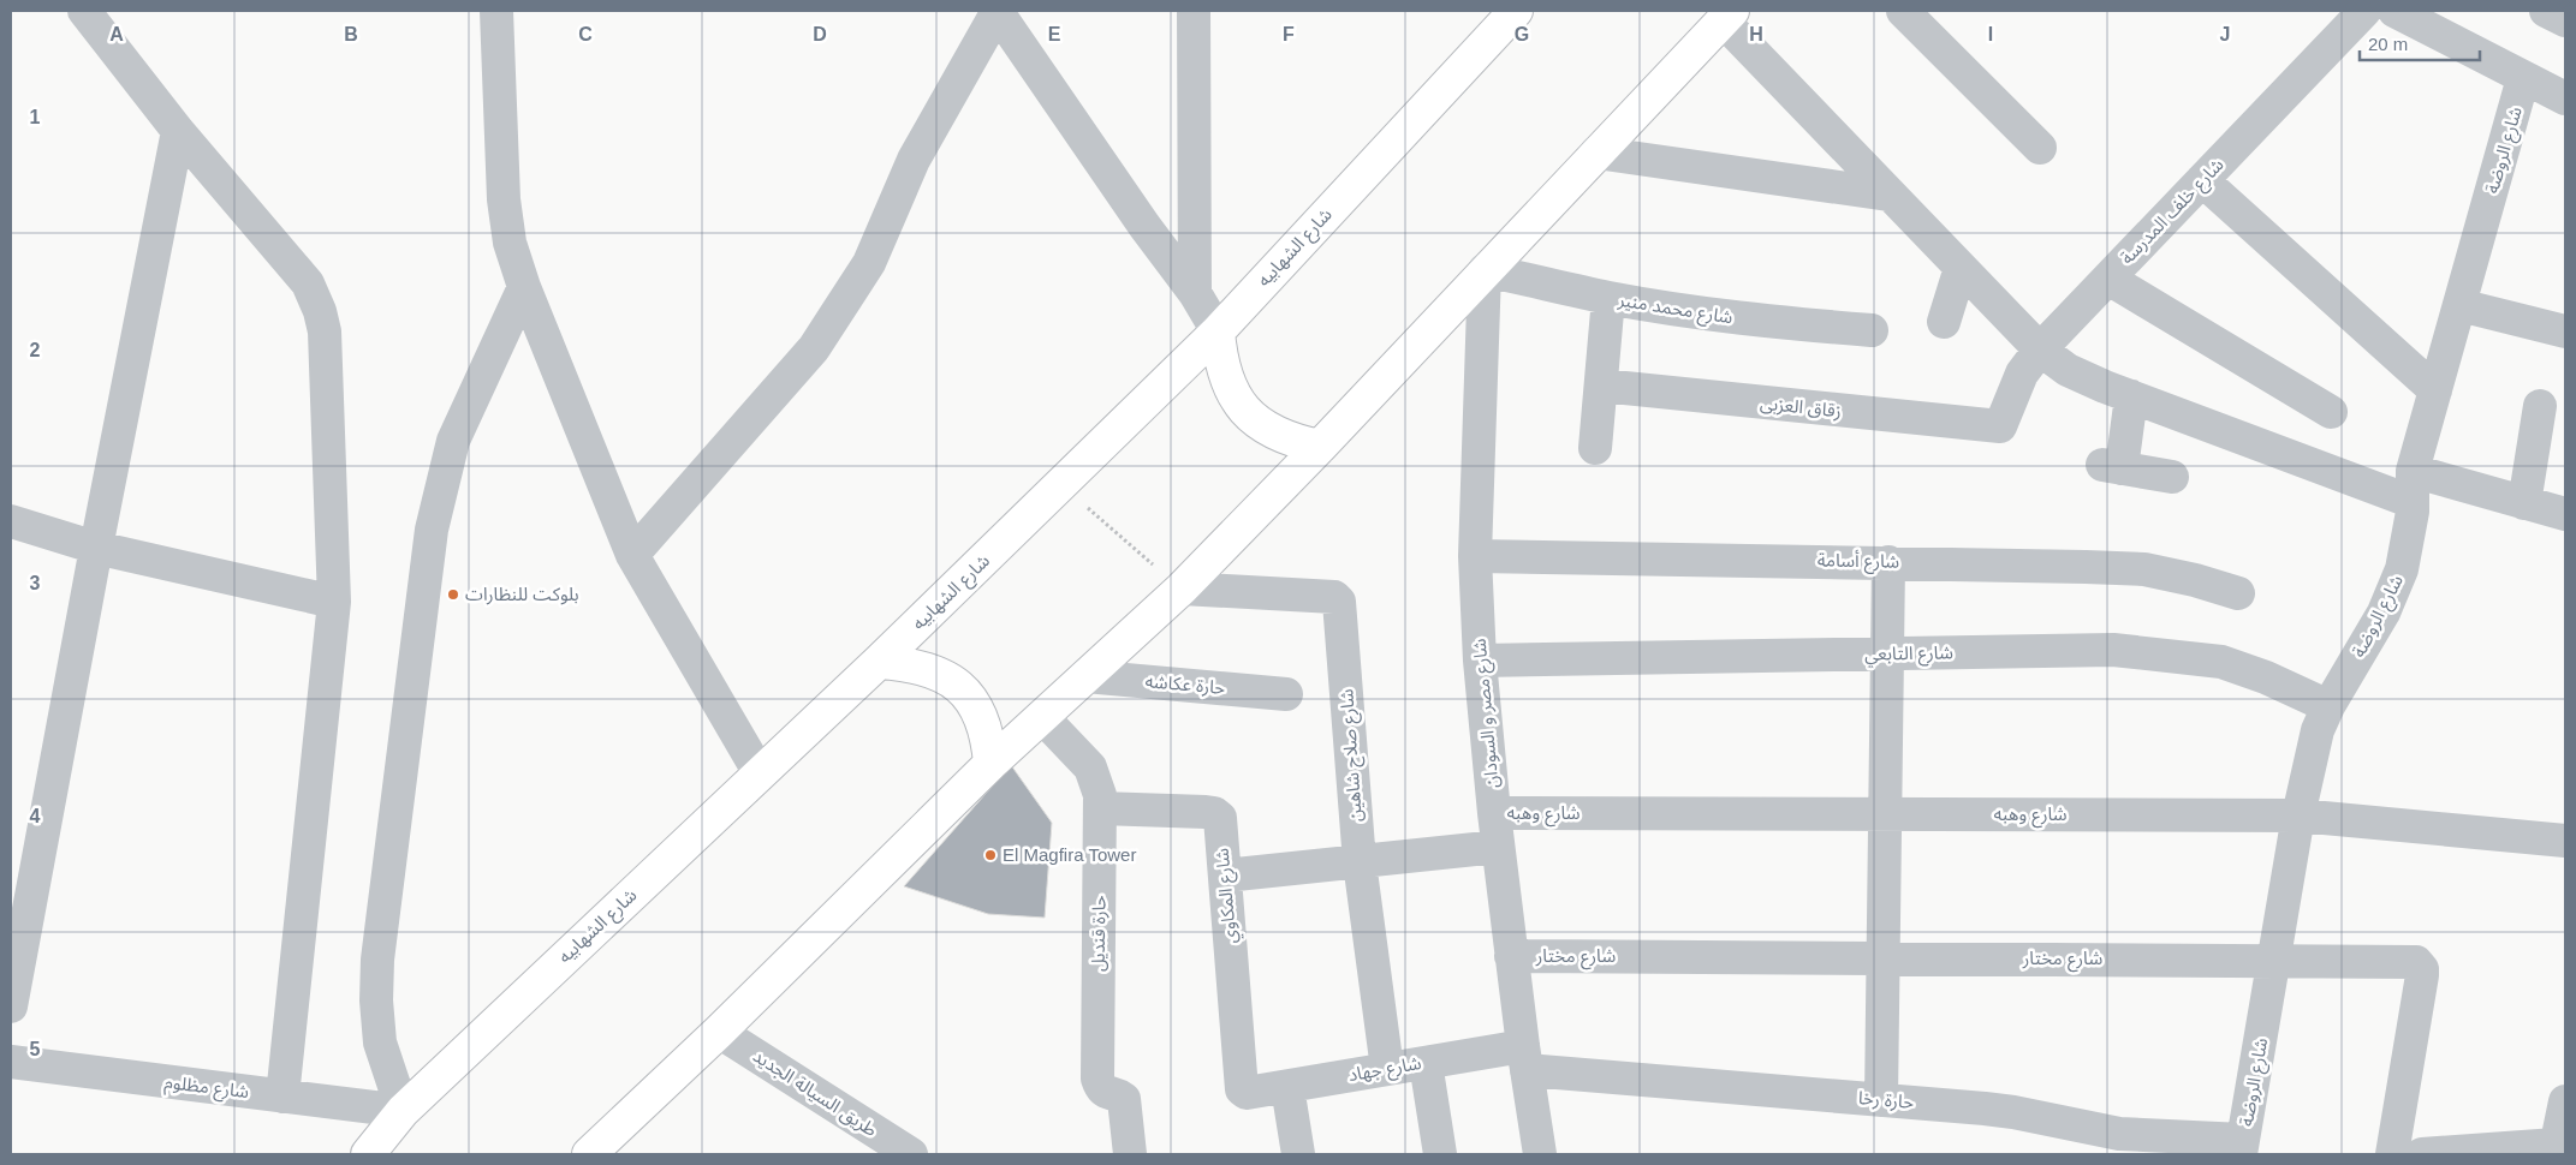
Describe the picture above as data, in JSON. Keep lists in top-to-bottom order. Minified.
{"streets":{"highway":["شارع الشهابيه"],"street":["شارع الروضة","شارع خلف المدرسة","شارع محمد منير","زقاق العزبى","شارع أسامة","شارع التابعي","حارة عكاشه","شارع مصر و السودان","شارع صلاح شاهين","شارع وهبه","شارع المكاوي","حارة قنديل","شارع مختار","شارع جهاد","شارع مظلوم","طريق السيالة الجديد","حارة رخا"]},"crossings":[["شارع الروضة","شارع التابعي"],["شارع الروضة","شارع وهبه"],["شارع الروضة","شارع مختار"],["شارع الروضة","حارة رخا"],["شارع خلف المدرسة","زقاق العزبى"],["شارع الشهابيه","شارع مظلوم"],["شارع محمد منير","شارع مصر و السودان"],["شارع أسامة","شارع مصر و السودان"],["شارع التابعي","شارع مصر و السودان"],["شارع مصر و السودان","شارع وهبه"],["شارع مصر و السودان","شارع مختار"],["شارع مصر و السودان","شارع جهاد"],["شارع مصر و السودان","حارة رخا"],["شارع صلاح شاهين","شارع جهاد"],["شارع المكاوي","حارة قنديل"],["شارع المكاوي","شارع جهاد"],["شارع جهاد","حارة رخا"]],"places":["بلوكت للنظارات","El Magfira Tower"],"scale_bar":"20 m","grid":{"columns":["A","B","C","D","E","F","G","H","I","J"],"rows":["1","2","3","4","5"]}}
